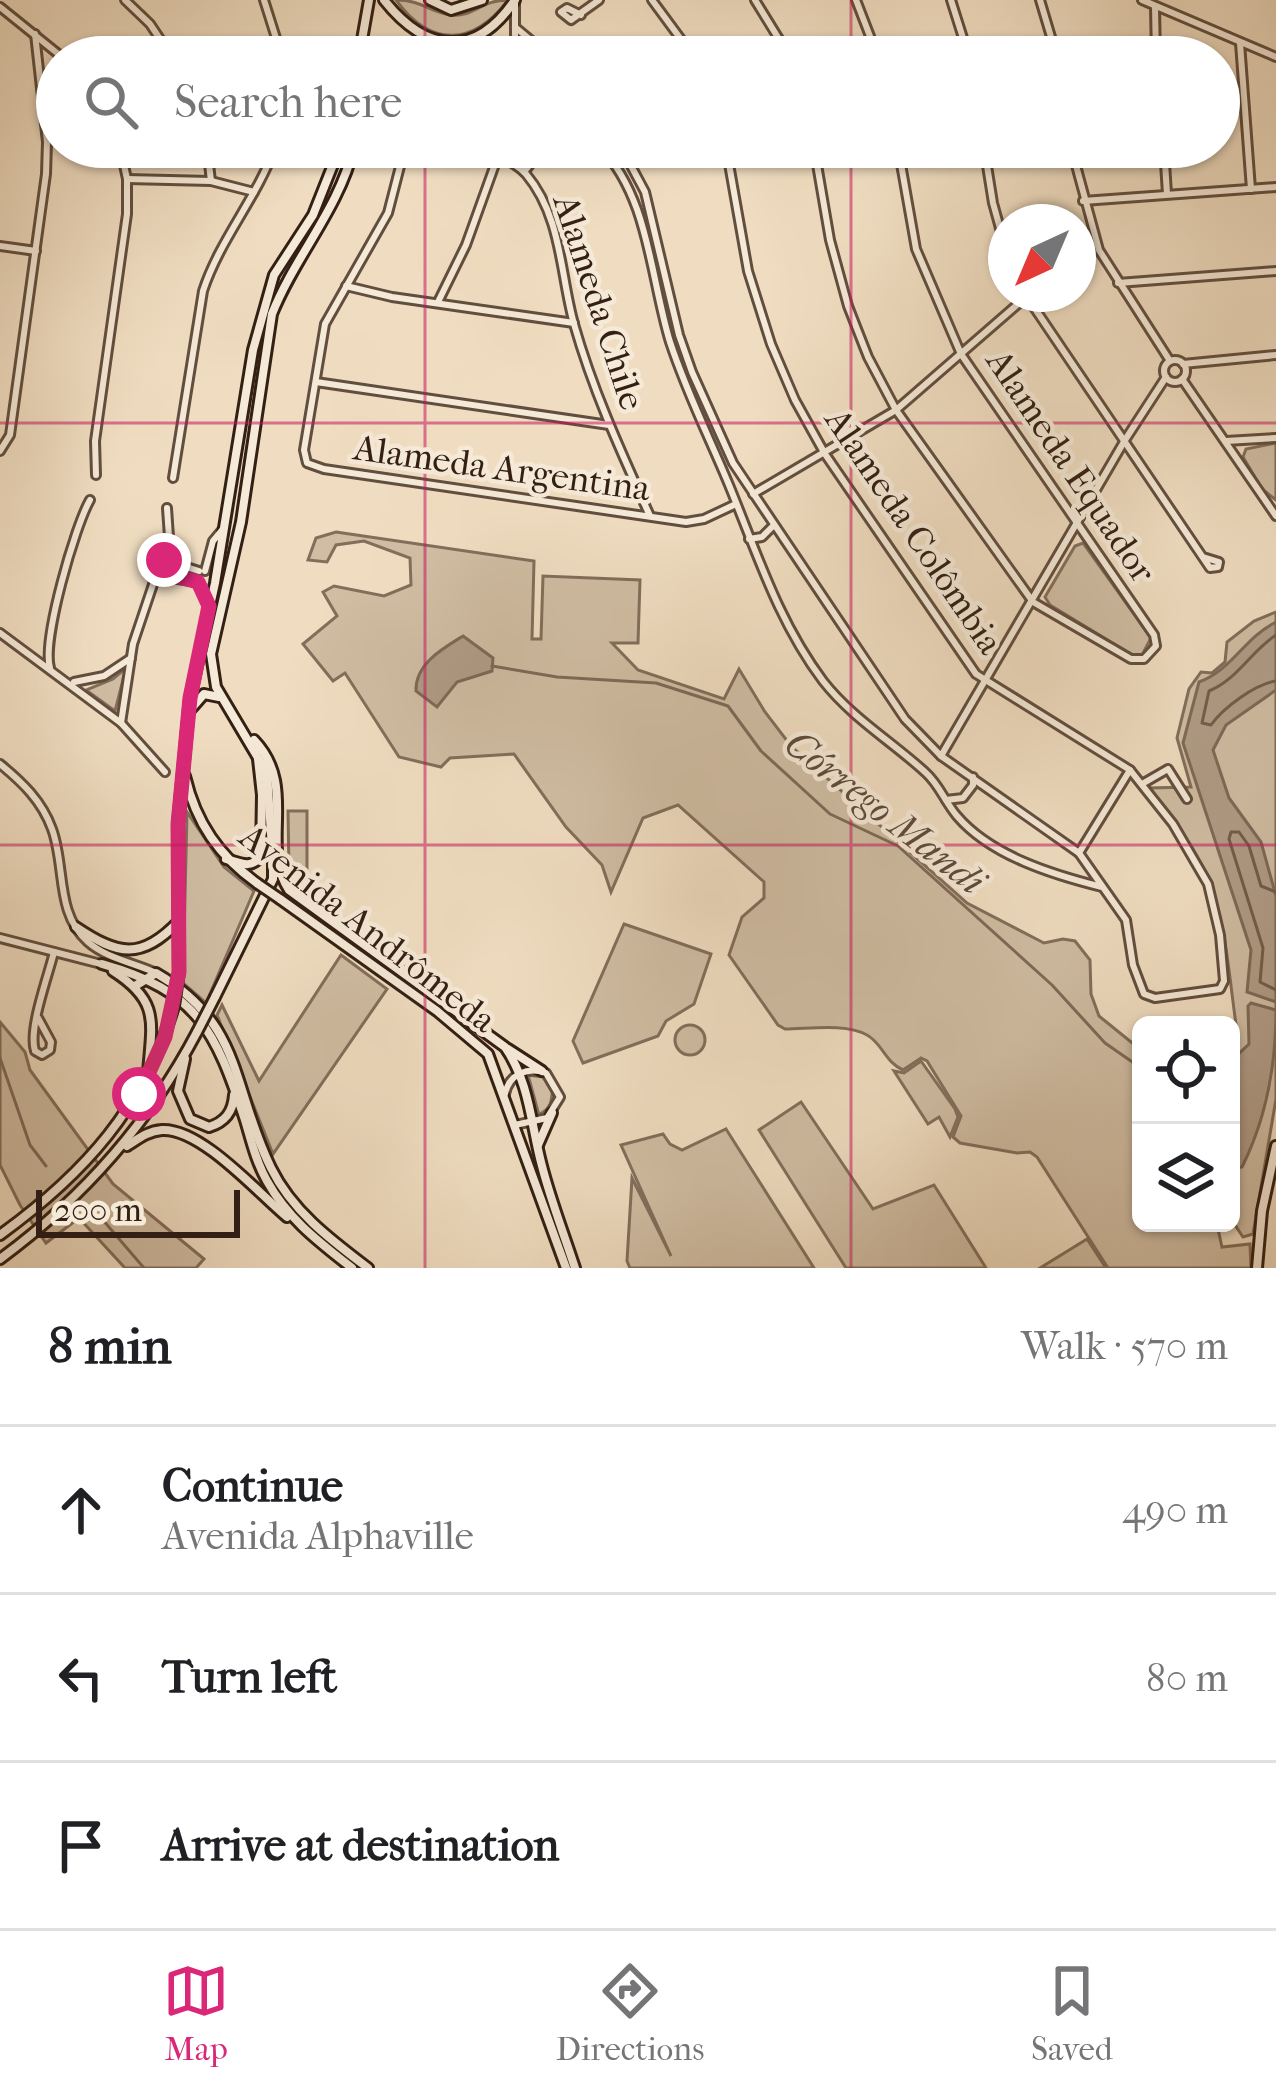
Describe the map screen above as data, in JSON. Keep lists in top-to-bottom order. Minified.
{"streets":{"main road":["Avenida Andrômeda"],"street":["Alameda Chile","Alameda Equador","Alameda Argentina","Alameda Colômbia"]},"crossings":[["Alameda Chile","Alameda Argentina"]],"water":["Córrego Mandi"],"scale_bar":"200 m","north":"bottom left","page":{"search":"Search here","scale":"200 m","heading":["8 min","Walk · 570 m"],"list":[["Continue","Avenida Alphaville","490 m"],["Turn left","80 m"],"Arrive at destination"],"nav":["Map","Directions","Saved"]}}
